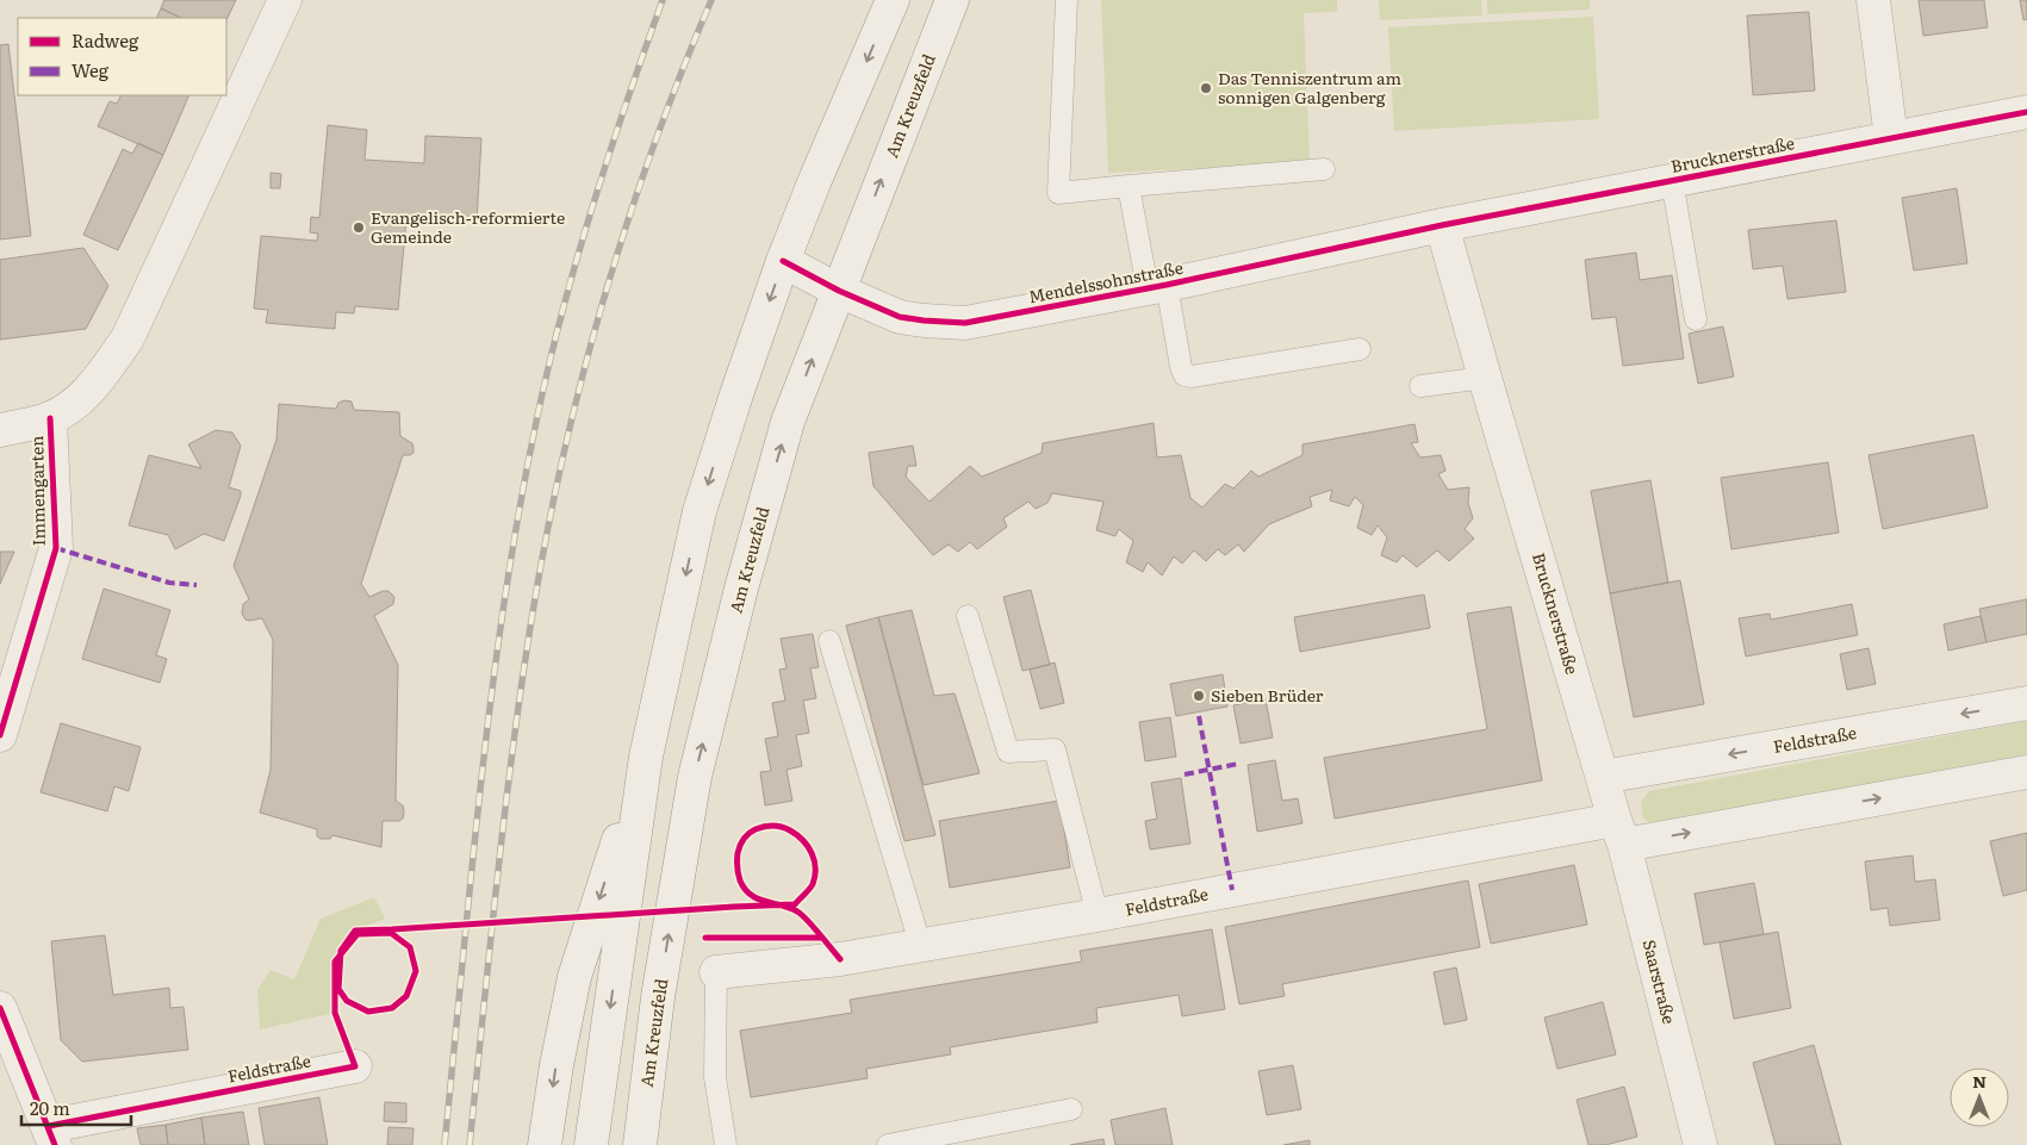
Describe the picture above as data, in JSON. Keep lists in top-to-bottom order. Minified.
{"streets":{"street":["Am Kreuzfeld","Brucknerstraße","Mendelssohnstraße","Immengarten","Feldstraße","Saarstraße"]},"crossings":[["Am Kreuzfeld","Mendelssohnstraße"],["Brucknerstraße","Mendelssohnstraße"],["Brucknerstraße","Feldstraße"],["Brucknerstraße","Saarstraße"],["Feldstraße","Saarstraße"]],"places":["Das Tenniszentrum am sonnigen Galgenberg","Evangelisch-reformierte Gemeinde","Sieben Brüder"],"legend":["Radweg","Weg"],"scale_bar":"20 m","north":"top"}
